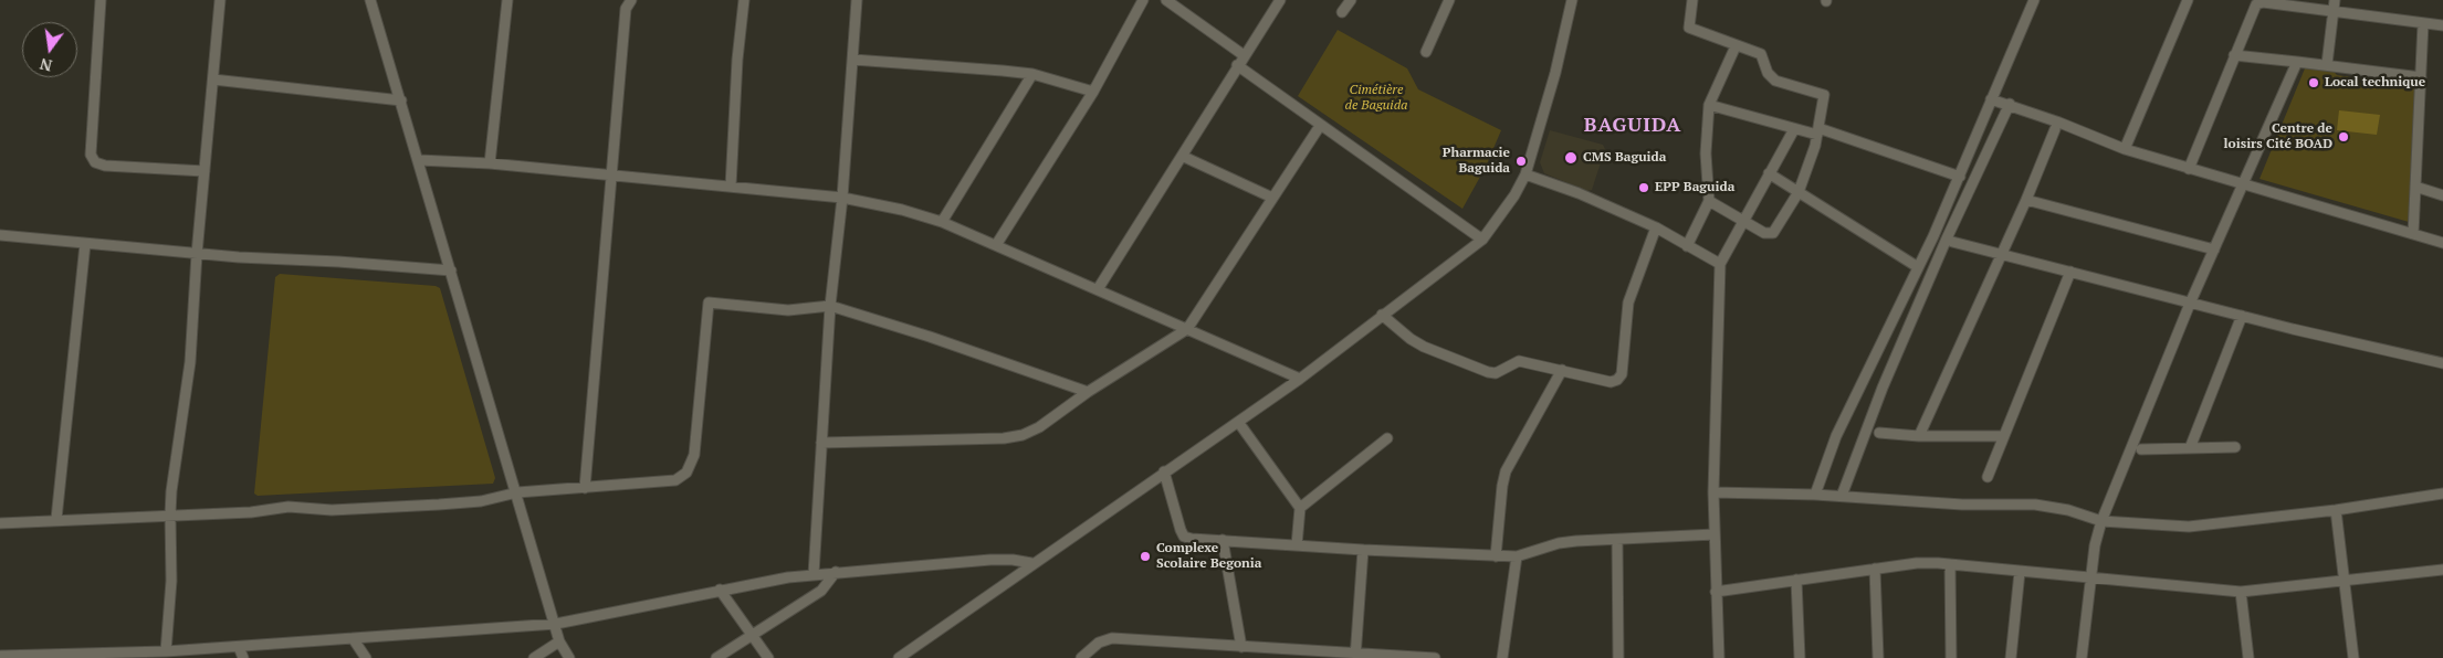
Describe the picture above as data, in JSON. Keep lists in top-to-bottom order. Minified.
{"districts":["BAGUIDA"],"parks":["Cimétière de Baguida"],"places":["Local technique","Centre de loisirs Cité BOAD","CMS Baguida","Pharmacie Baguida","EPP Baguida","Complexe Scolaire Begonia"],"north":"bottom"}
